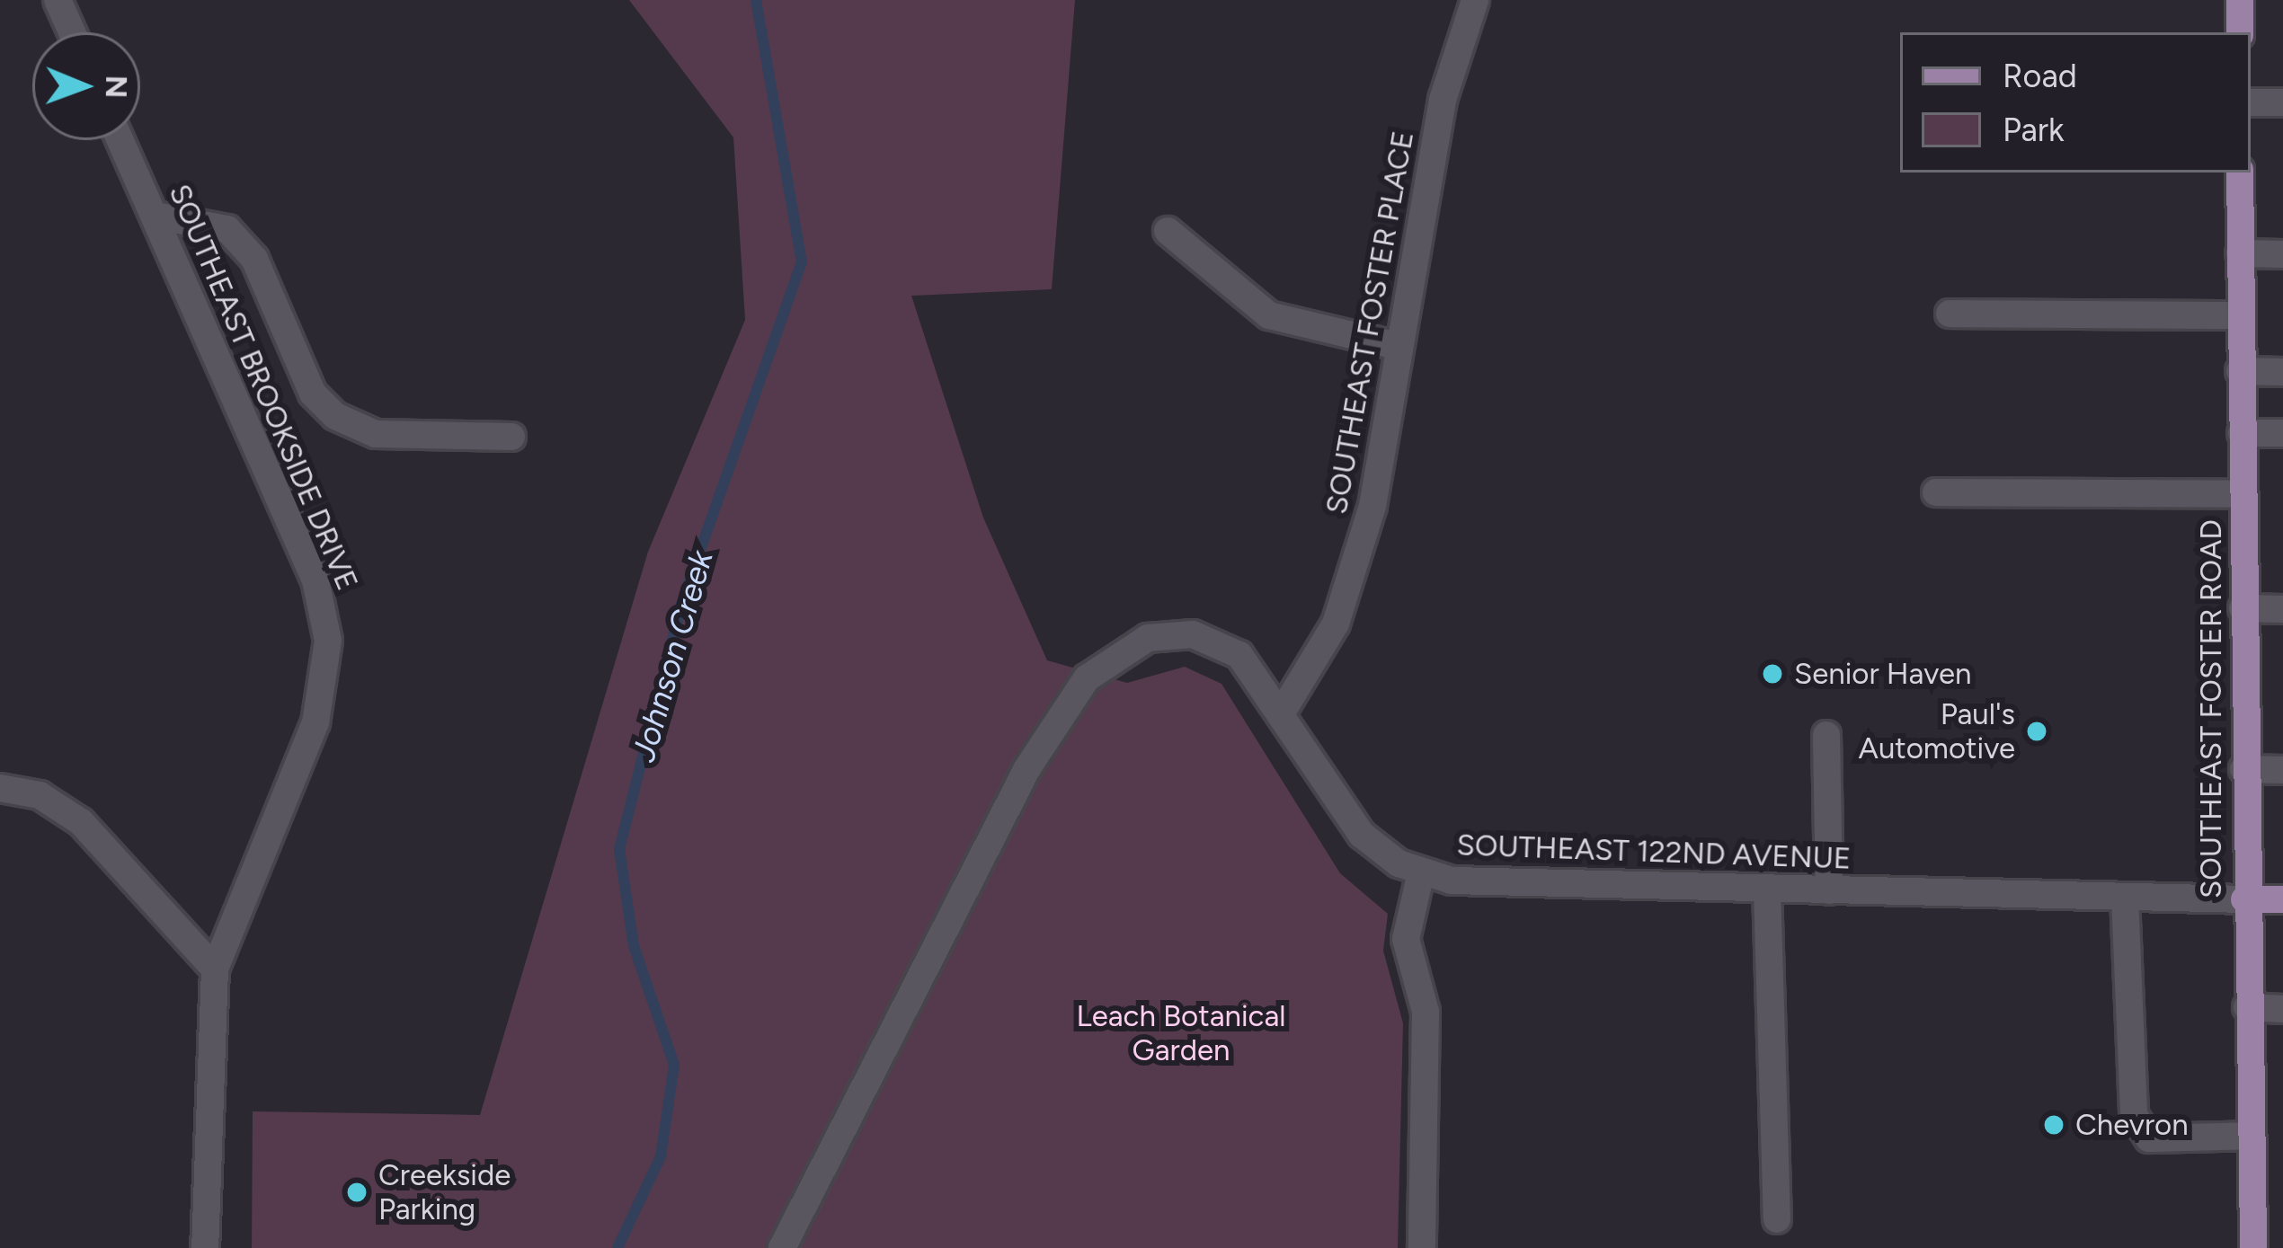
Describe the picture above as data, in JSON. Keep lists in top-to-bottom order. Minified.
{"streets":{"main road":["SOUTHEAST FOSTER ROAD","SOUTHEAST 122ND AVENUE"],"street":["SOUTHEAST FOSTER PLACE","SOUTHEAST BROOKSIDE DRIVE"]},"crossings":[["SOUTHEAST FOSTER PLACE","SOUTHEAST 122ND AVENUE"],["SOUTHEAST FOSTER ROAD","SOUTHEAST 122ND AVENUE"]],"water":["Johnson Creek"],"parks":["Leach Botanical Garden"],"places":["Senior Haven","Paul's Automotive","Chevron","Creekside Parking"],"legend":["Road","Park"],"north":"right"}
